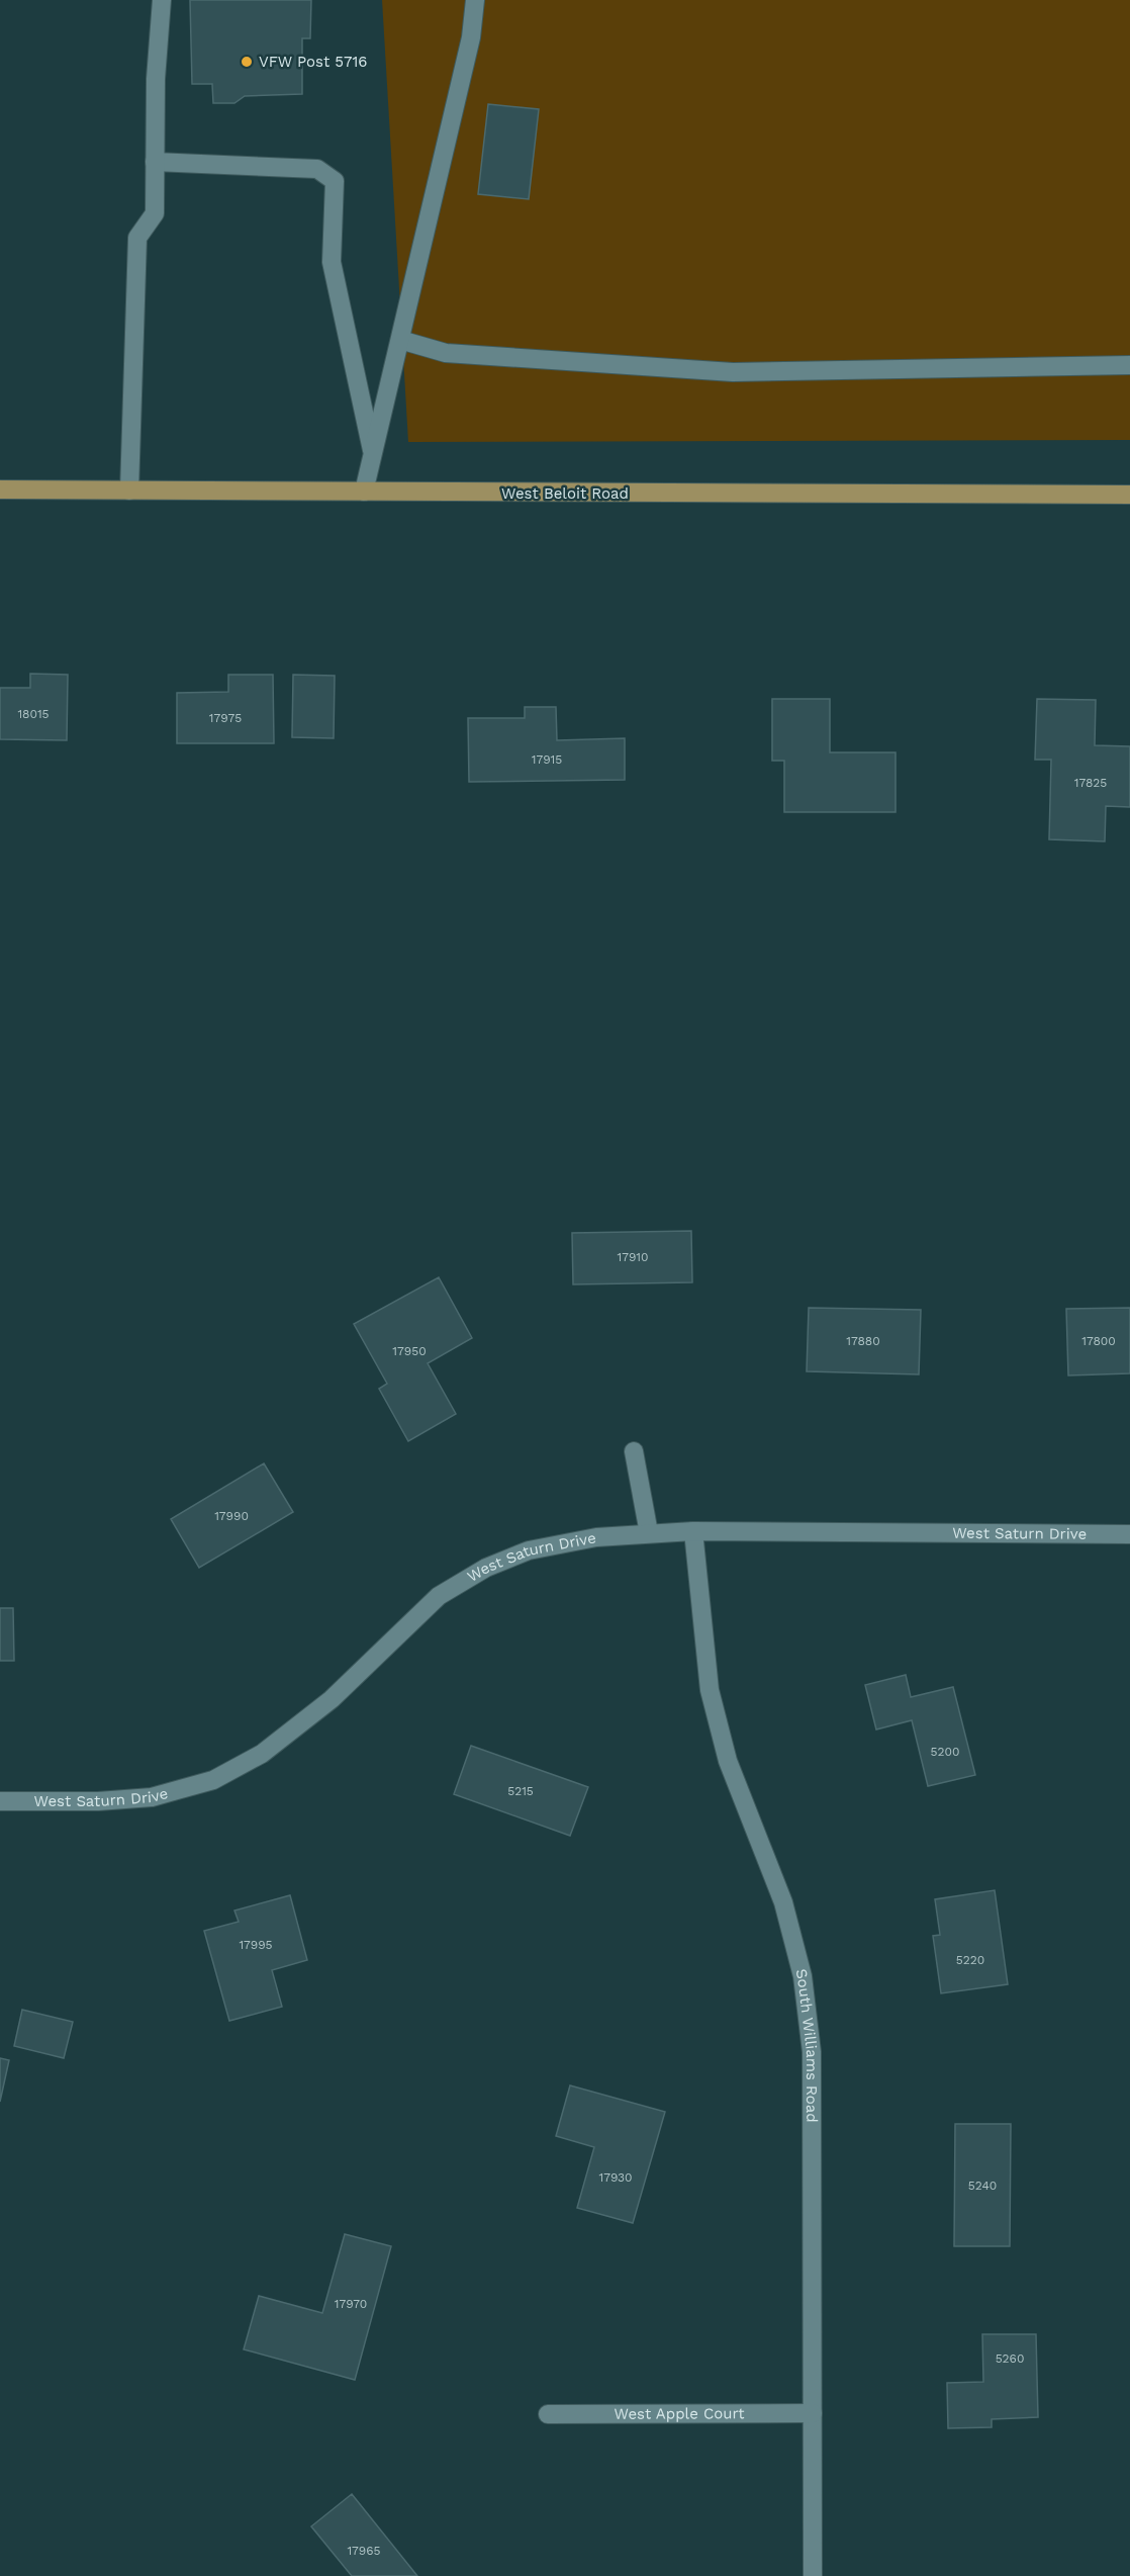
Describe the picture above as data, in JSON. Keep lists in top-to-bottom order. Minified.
{"streets":{"main road":["West Beloit Road"],"street":["West Saturn Drive","South Williams Road","West Apple Court"]},"crossings":[["West Saturn Drive","South Williams Road"],["South Williams Road","West Apple Court"]],"places":["VFW Post 5716"],"house_numbers":["18015","17975","17915","17825","17910","17880","17800","17950","17990","5200","5215","17995","5220","17930","5240","17970","5260","17965"]}
